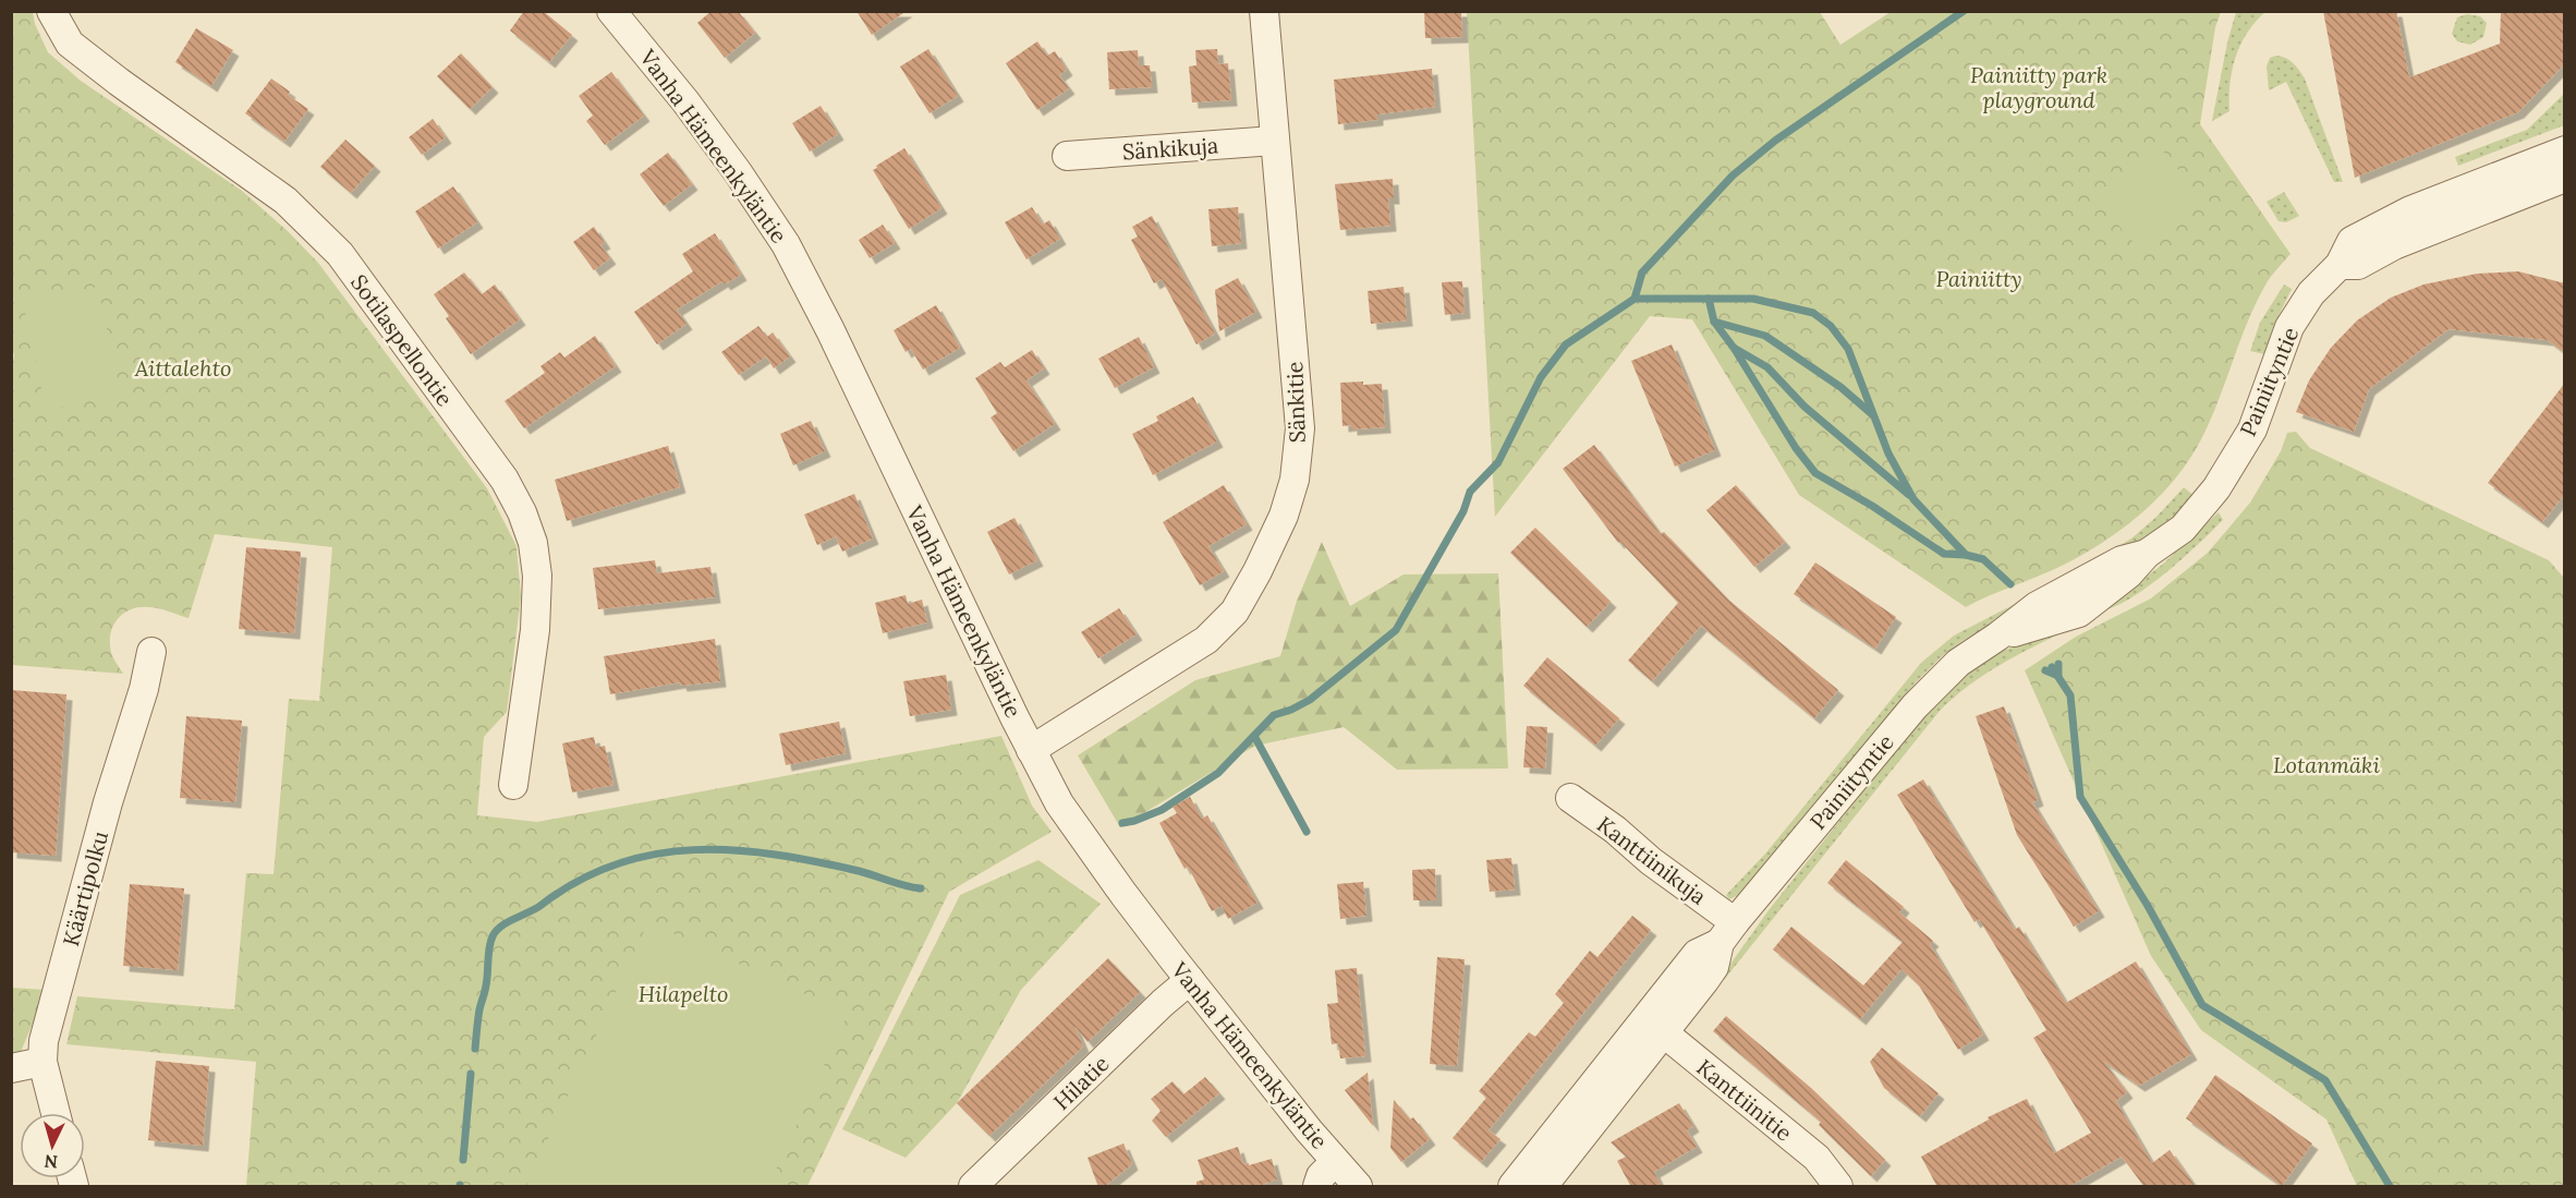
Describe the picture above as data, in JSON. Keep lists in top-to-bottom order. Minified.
{"streets":{"street":["Vanha Hämeenkyläntie","Sänkikuja","Sotilaspellontie","Painiityntie","Sänkitie","Kanttiinikuja","Käärtipolku","Hilatie","Kanttiinitie"]},"crossings":[["Vanha Hämeenkyläntie","Sänkitie"],["Vanha Hämeenkyläntie","Hilatie"],["Sänkikuja","Sänkitie"],["Painiityntie","Kanttiinikuja"],["Painiityntie","Kanttiinitie"]],"parks":["Painiitty park playground","Painiitty","Aittalehto","Lotanmäki","Hilapelto"],"north":"bottom"}
